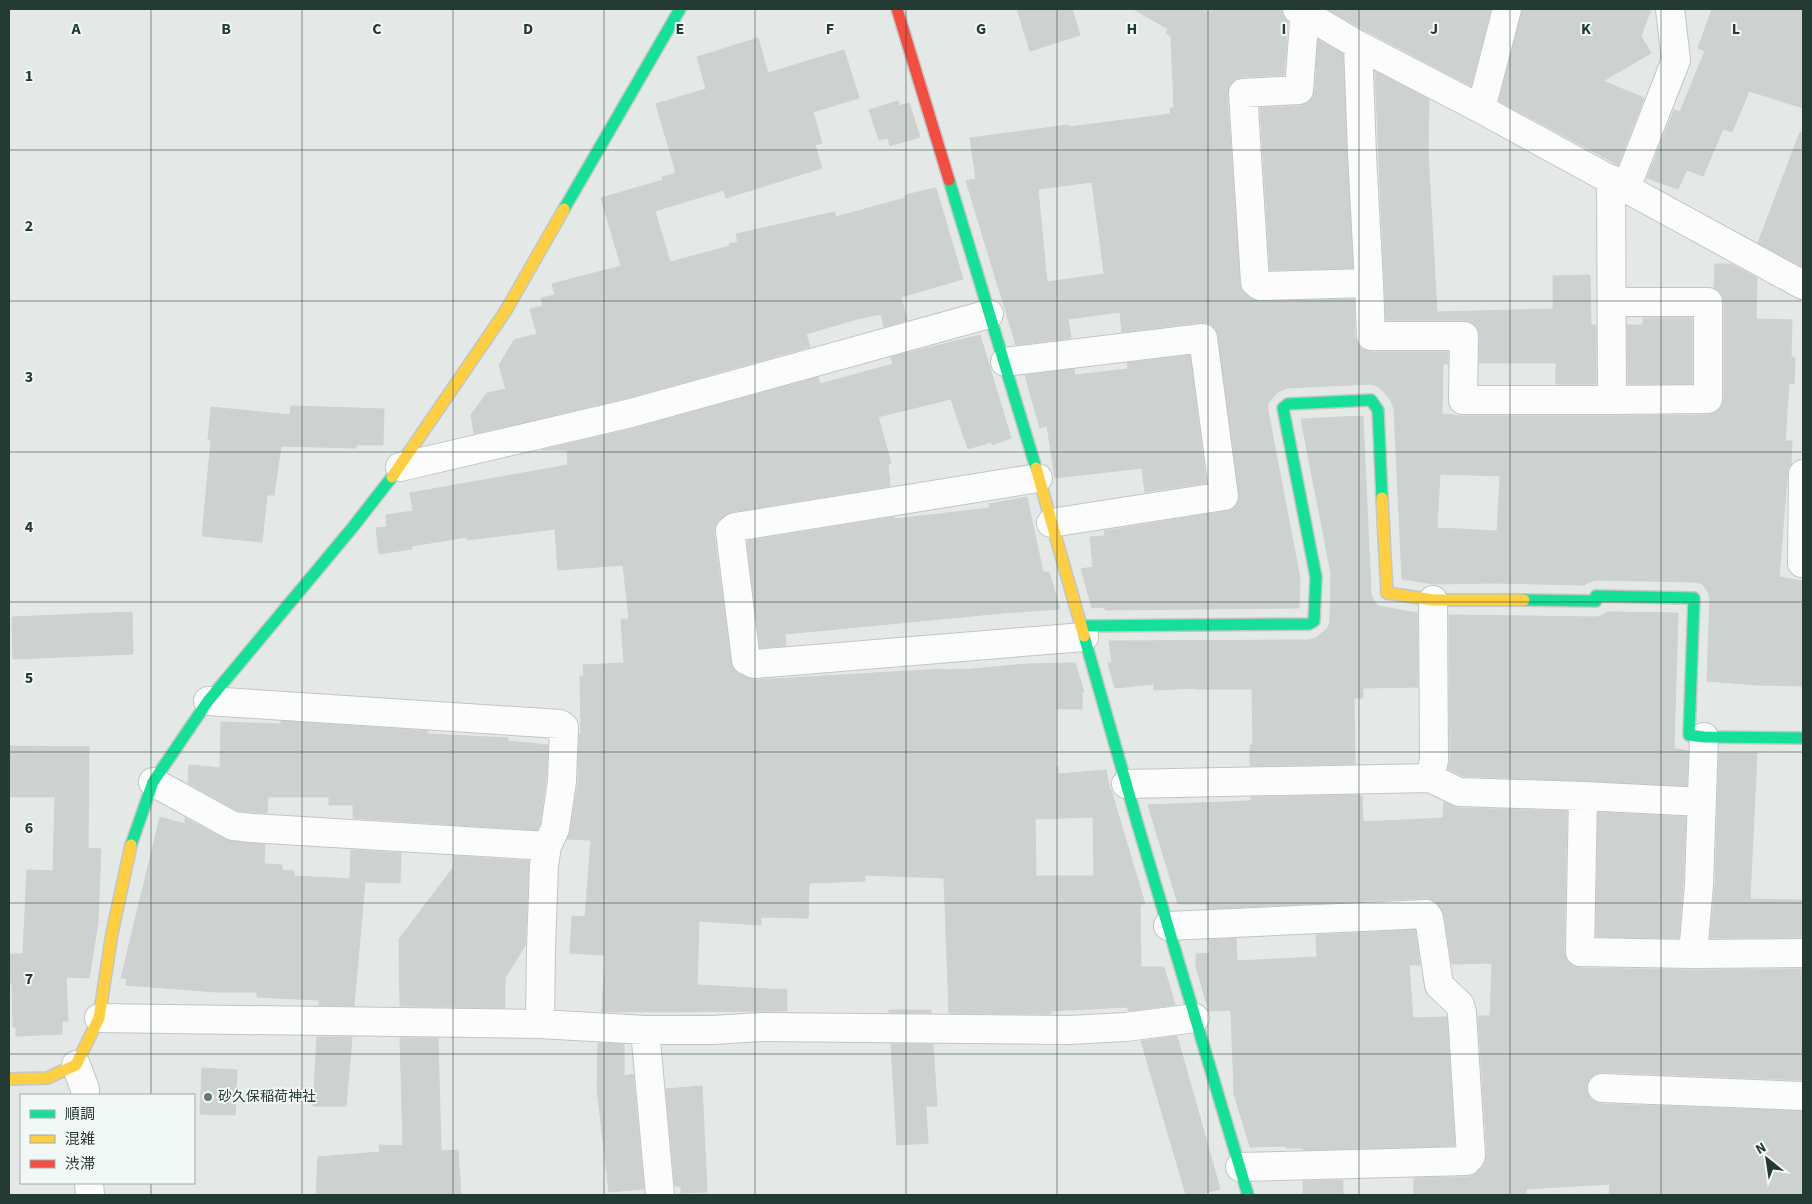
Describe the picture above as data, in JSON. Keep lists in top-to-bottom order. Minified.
{"places":["砂久保稲荷神社"],"legend":["順調","混雑","渋滞"],"north":"top left","grid":{"columns":["A","B","C","D","E","F","G","H","I","J","K","L"],"rows":["1","2","3","4","5","6","7"]}}
